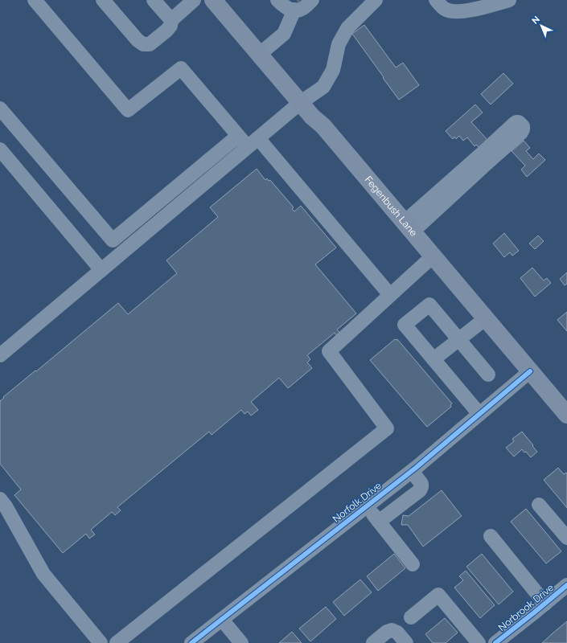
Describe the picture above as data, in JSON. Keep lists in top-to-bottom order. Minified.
{"streets":{"main road":["Fegenbush Lane"],"street":["Norfolk Drive","Norbrook Drive"]},"crossings":[["Fegenbush Lane","Norfolk Drive"]],"north":"top left"}
